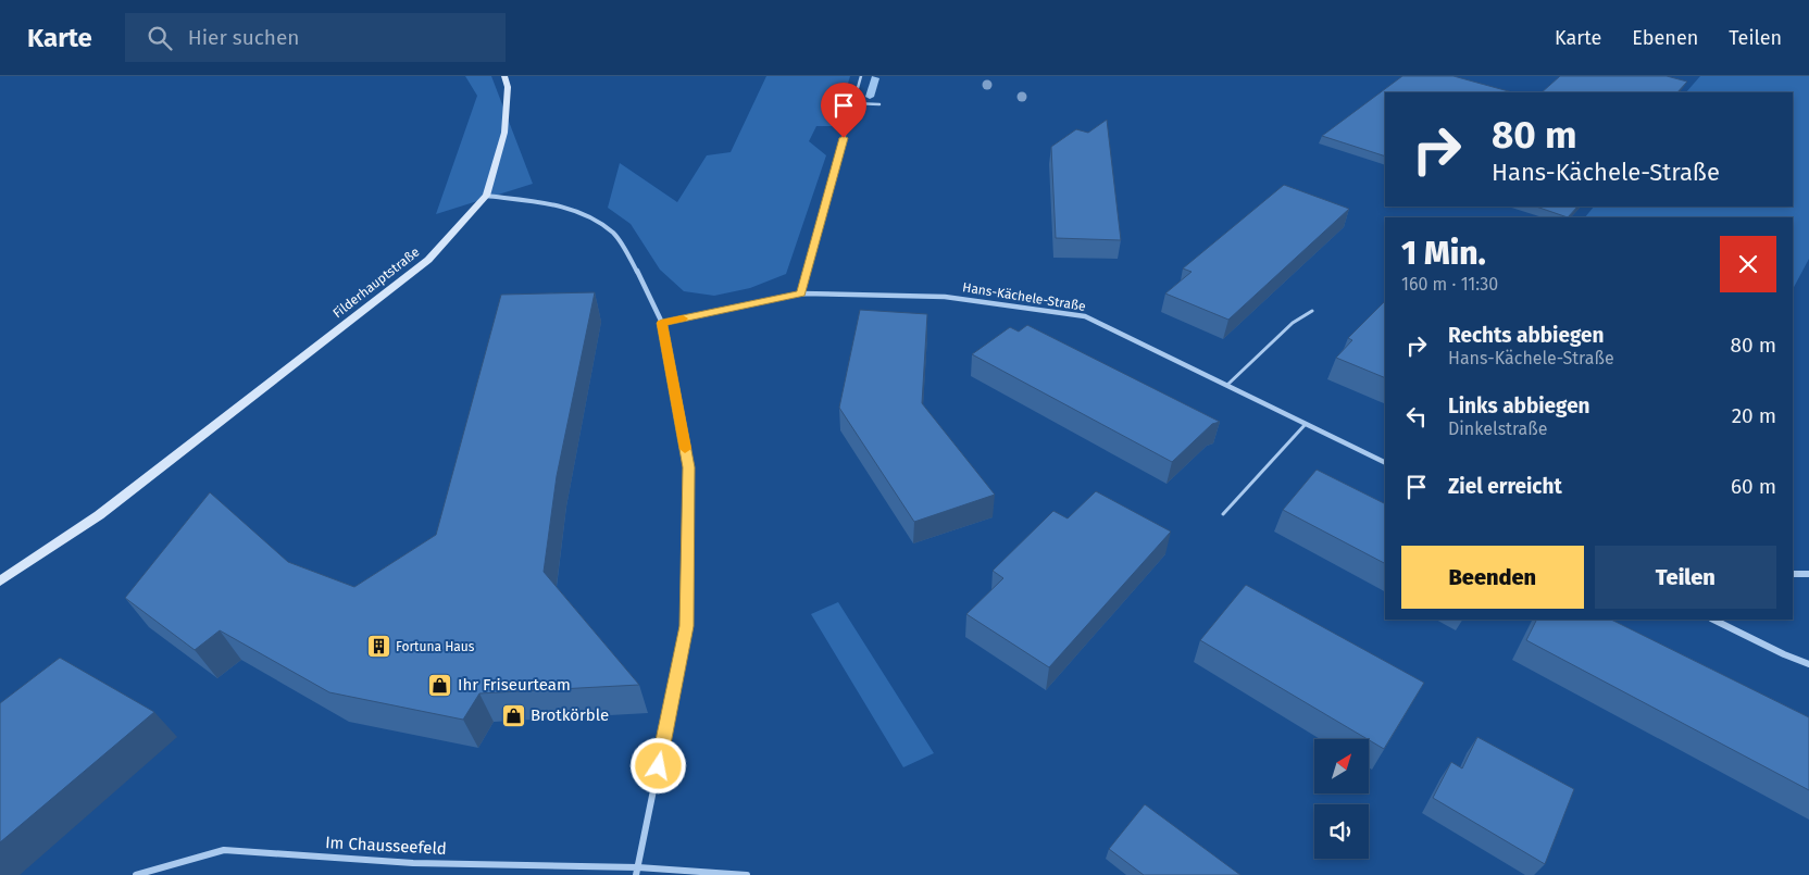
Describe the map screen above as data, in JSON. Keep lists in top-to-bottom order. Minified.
{"streets":{"main road":["Filderhauptstraße"],"street":["Hans-Kächele-Straße","Im Chausseefeld"]},"places":{"building":["Fortuna Haus"],"shop":["Ihr Friseurteam","Brotkörble"]},"north":"top right","page":{"header":"Karte","search":"Hier suchen","nav":["Karte","Ebenen","Teilen"],"turn":["80 m","Hans-Kächele-Straße"],"heading":["1 Min.","160 m · 11:30"],"list":[{"name":"Rechts abbiegen","note":"Hans-Kächele-Straße","value":"80 m"},{"name":"Links abbiegen","note":"Dinkelstraße","value":"20 m"},{"name":"Ziel erreicht","value":"60 m"}],"buttons":["Beenden","Teilen"]}}
